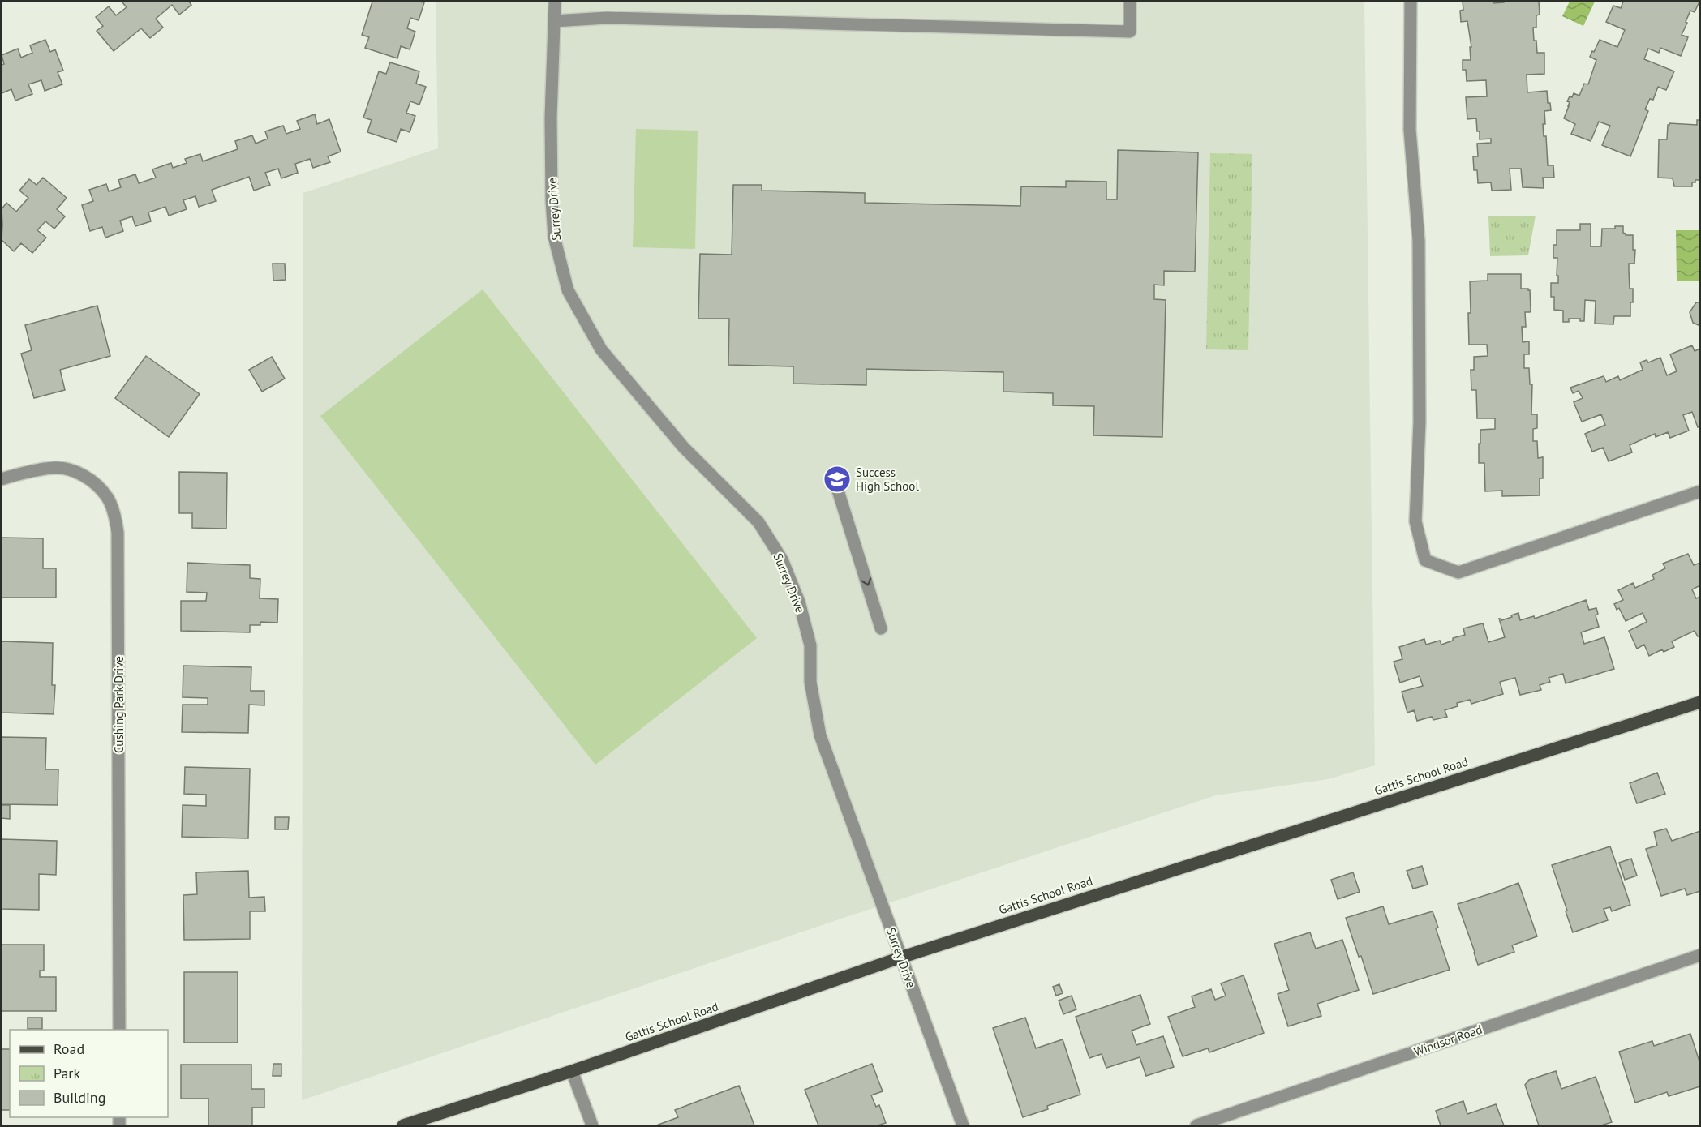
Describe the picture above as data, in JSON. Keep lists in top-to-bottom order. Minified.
{"streets":{"main road":["Gattis School Road"],"street":["Surrey Drive","Cushing Park Drive","Windsor Road"]},"crossings":[["Surrey Drive","Gattis School Road"]],"places":{"school or university":["Success High School"]},"legend":["Road","Park","Building"]}
